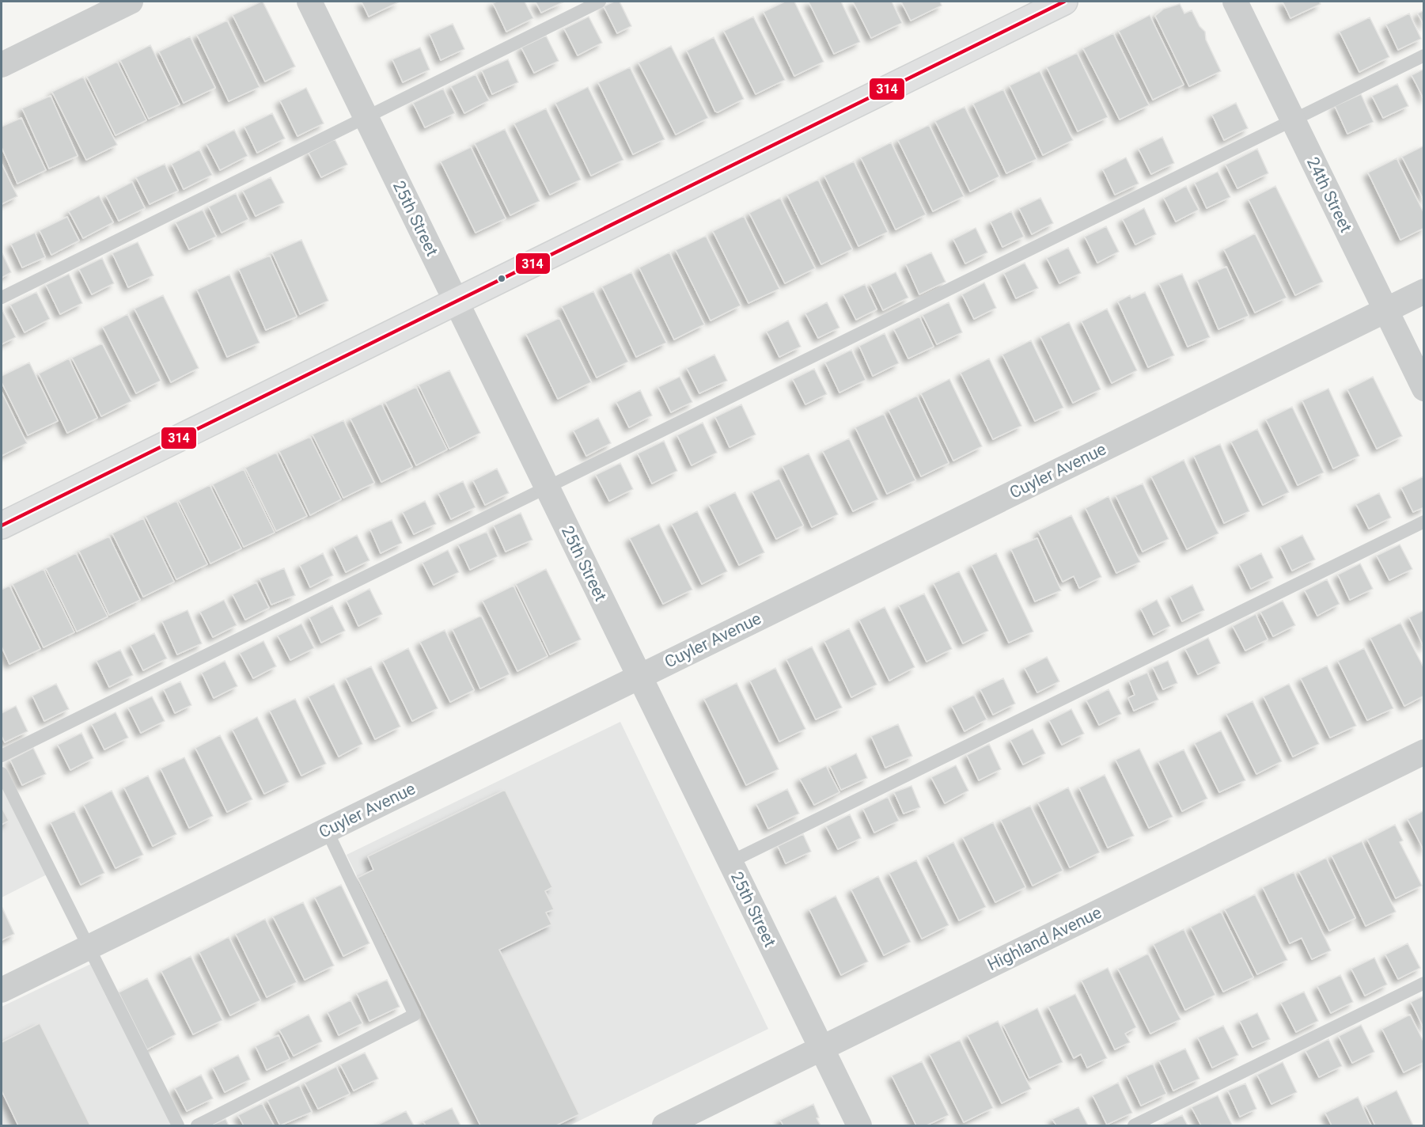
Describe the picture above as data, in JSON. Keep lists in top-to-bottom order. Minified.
{"streets":{"street":["24th Street","25th Street","Cuyler Avenue","Highland Avenue"]},"crossings":[["24th Street","Cuyler Avenue"],["25th Street","Cuyler Avenue"],["25th Street","Highland Avenue"]],"lines":["transit line 314"]}
